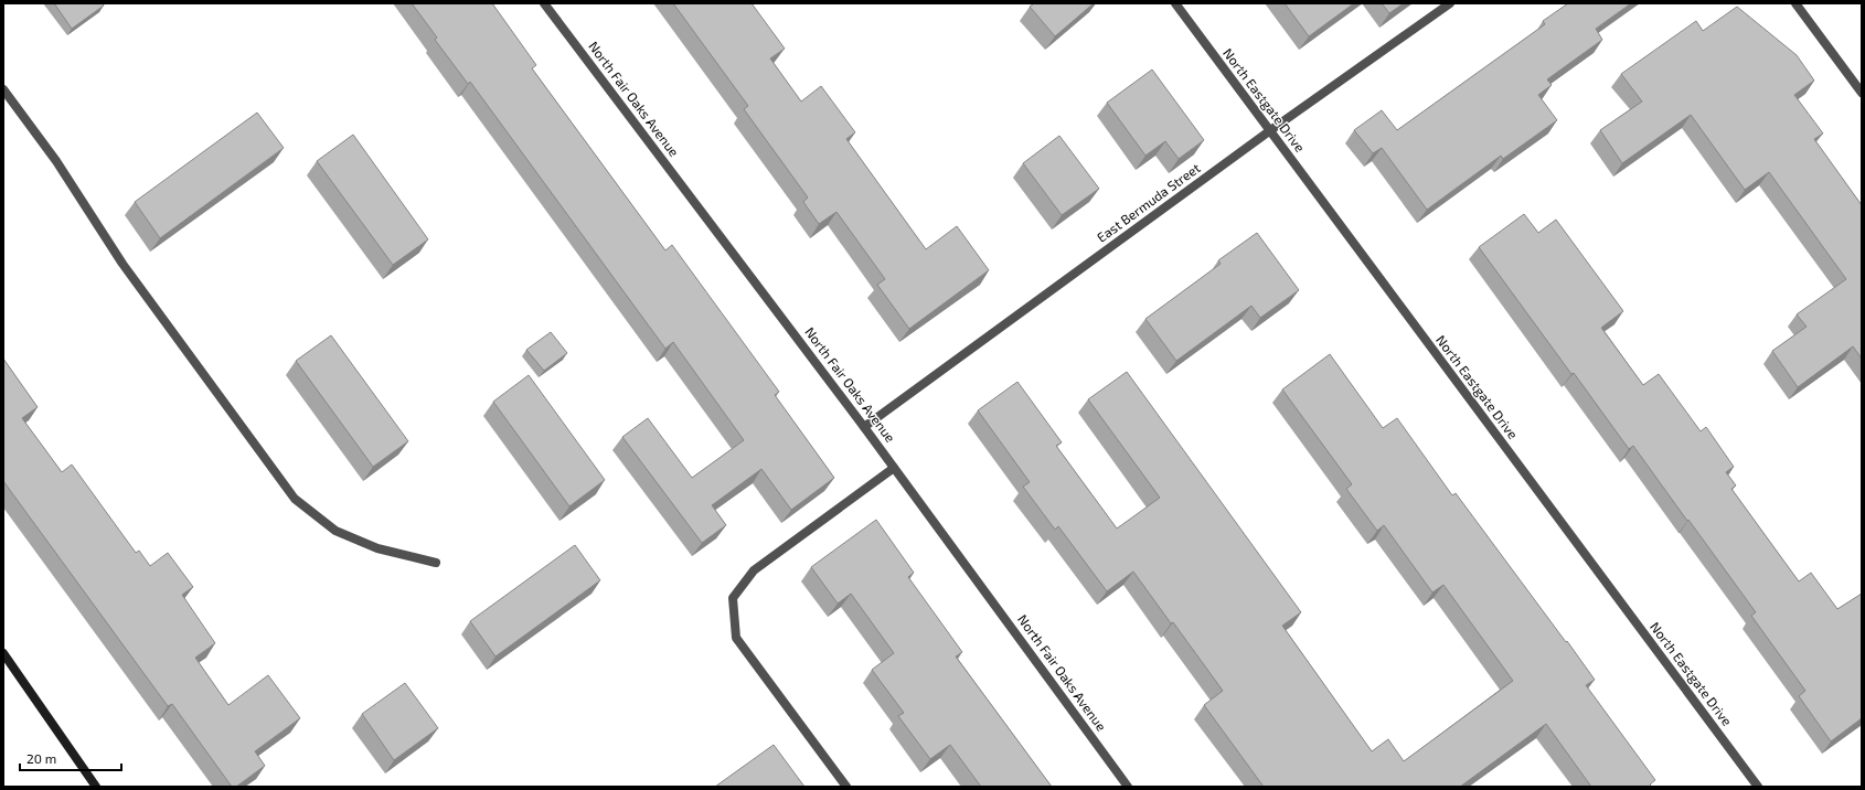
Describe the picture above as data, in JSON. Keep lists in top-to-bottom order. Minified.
{"streets":{"street":["North Fair Oaks Avenue","North Eastgate Drive","East Bermuda Street"]},"crossings":[["North Fair Oaks Avenue","East Bermuda Street"],["North Eastgate Drive","East Bermuda Street"]],"scale_bar":"20 m"}
